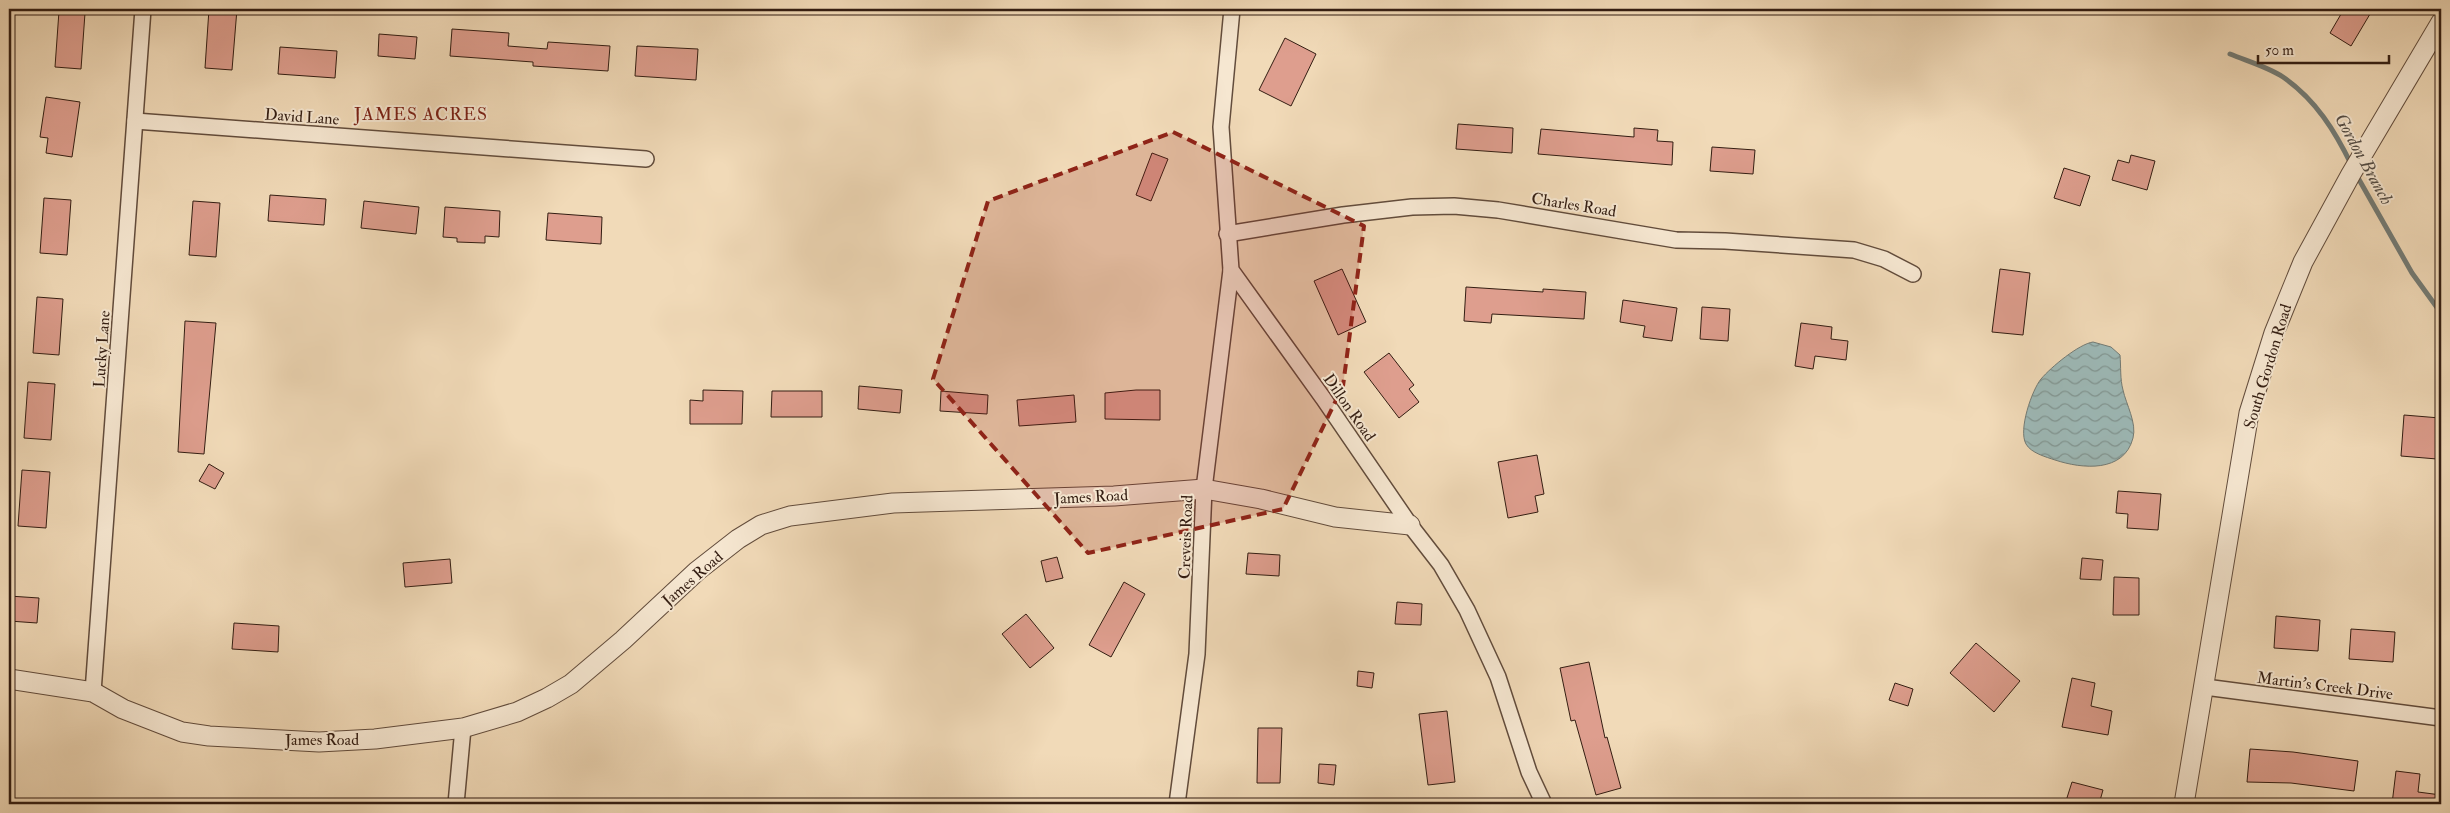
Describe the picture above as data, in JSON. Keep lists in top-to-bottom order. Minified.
{"streets":{"street":["David Lane","Charles Road","Lucky Lane","South Gordon Road","Dillon Road","James Road","Creveis Road","Martin's Creek Drive"]},"crossings":[["David Lane","Lucky Lane"],["Charles Road","Dillon Road"],["Lucky Lane","James Road"],["South Gordon Road","Martin's Creek Drive"],["Dillon Road","James Road"],["Dillon Road","Creveis Road"],["James Road","Creveis Road"]],"districts":["JAMES ACRES"],"water":["Gordon Branch"],"scale_bar":"50 m"}
